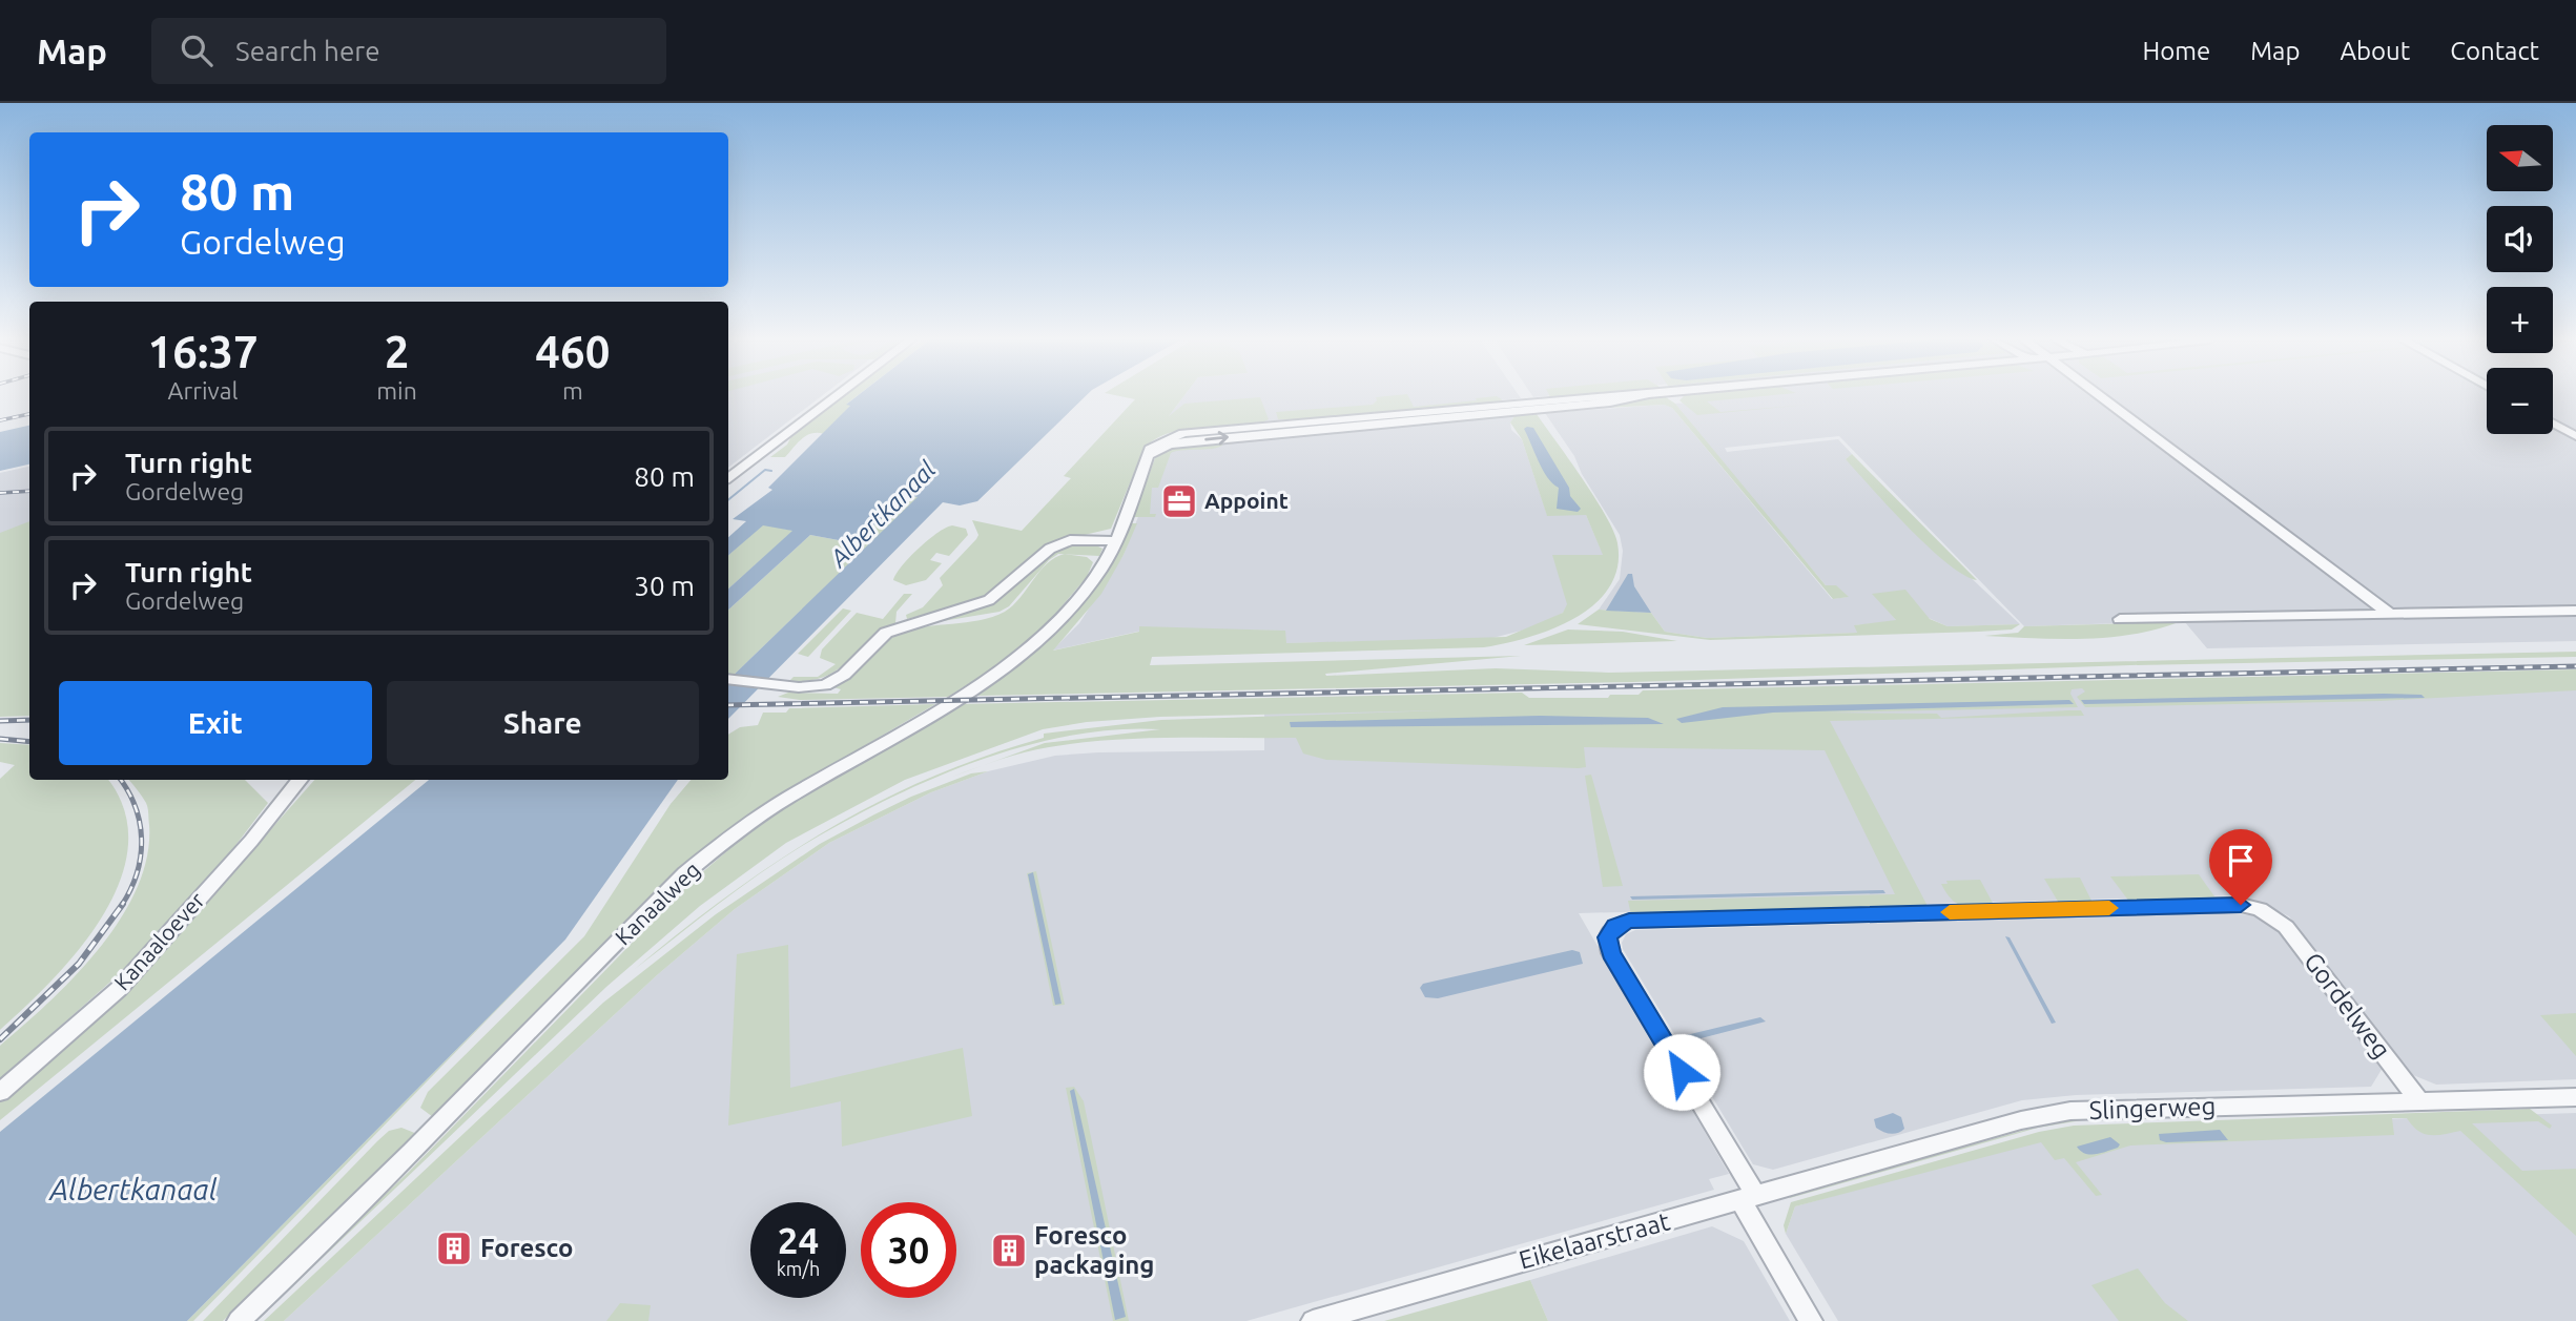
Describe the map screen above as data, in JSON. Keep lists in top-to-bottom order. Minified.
{"streets":{"street":["Kanaalweg","Kanaaloever","Gordelweg","Slingerweg","Eikelaarstraat"]},"crossings":[["Gordelweg","Slingerweg"],["Gordelweg","Eikelaarstraat"],["Slingerweg","Eikelaarstraat"]],"water":["Albertkanaal"],"places":{"office":["Appoint"],"building":["Foresco","Foresco packaging"]},"north":"left","page":{"header":"Map","search":"Search here","nav":["Home","Map","About","Contact"],"map_buttons":["+","−"],"turn":["80 m","Gordelweg"],"eta":["16:37","Arrival","2","min","460","m"],"list":[{"name":"Turn right","note":"Gordelweg","value":"80 m"},{"name":"Turn right","note":"Gordelweg","value":"30 m"}],"buttons":["Exit","Share"],"speed":"24 km/h","limit":"30"}}
